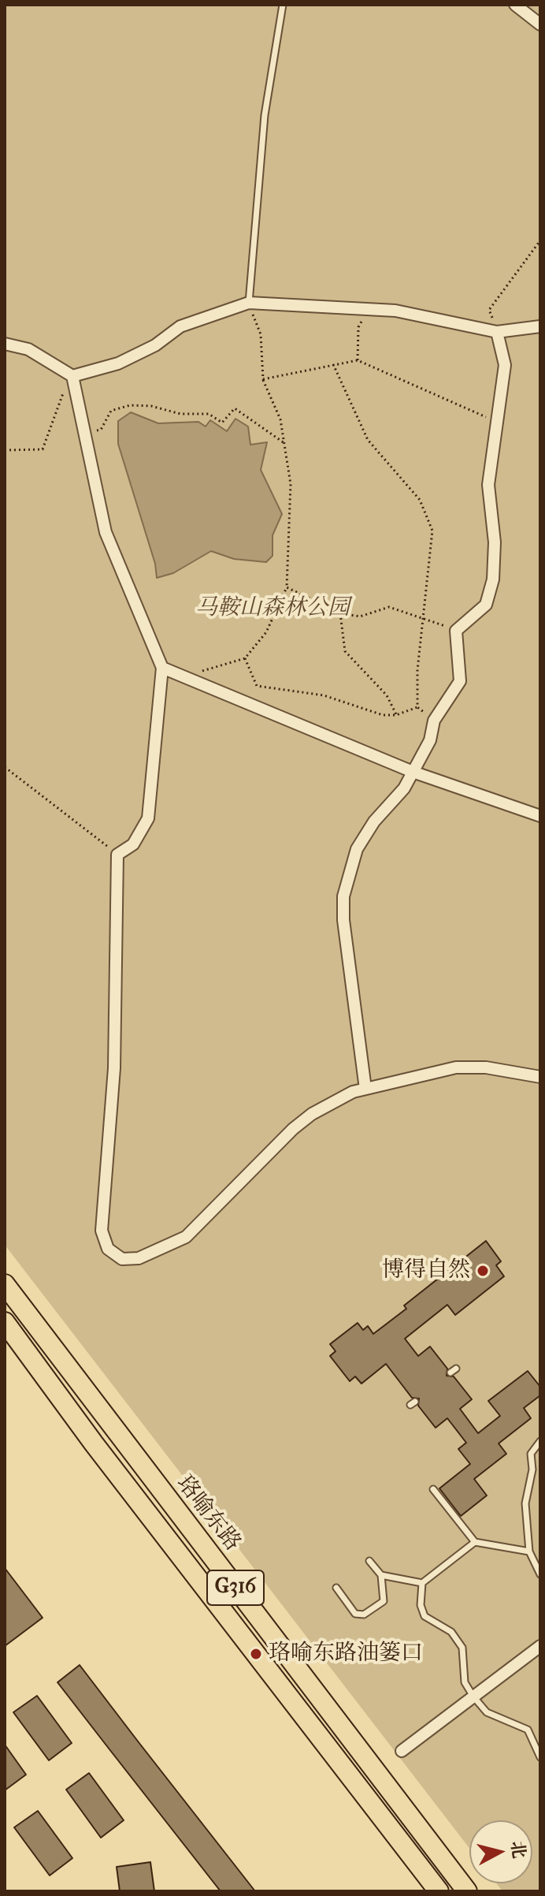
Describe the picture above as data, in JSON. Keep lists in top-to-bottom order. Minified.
{"streets":{"highway":["珞喻东路","G316"]},"parks":["马鞍山森林公园"],"places":["博得自然","珞喻东路油篓口"],"north":"right"}
